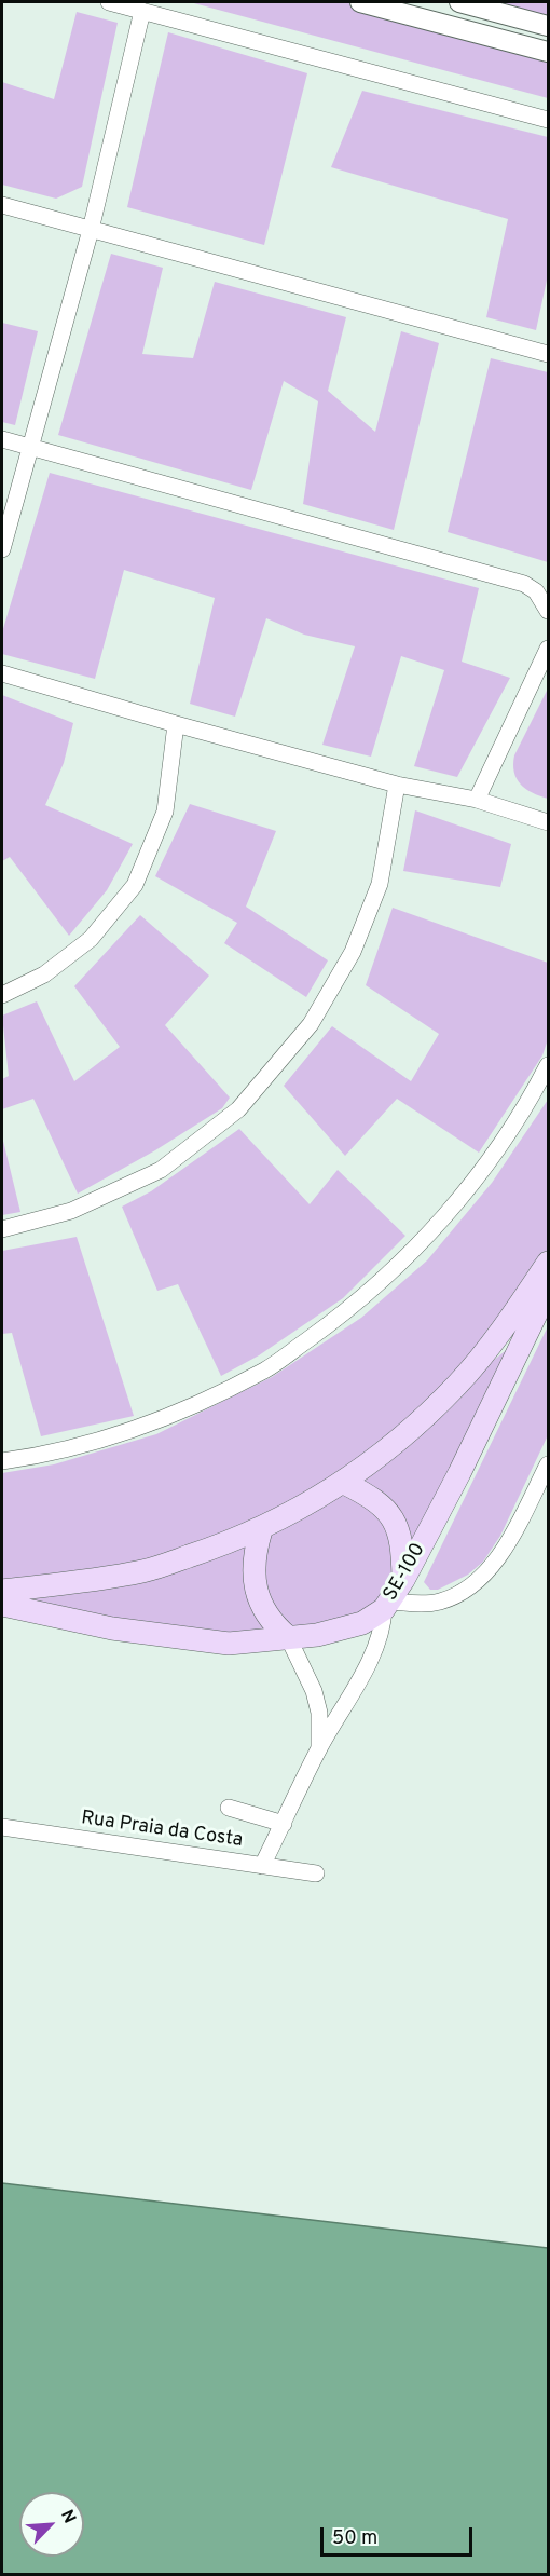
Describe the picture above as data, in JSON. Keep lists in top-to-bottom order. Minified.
{"streets":{"main road":["SE-100"],"street":["Rua Praia da Costa"]},"scale_bar":"50 m","north":"top right"}
